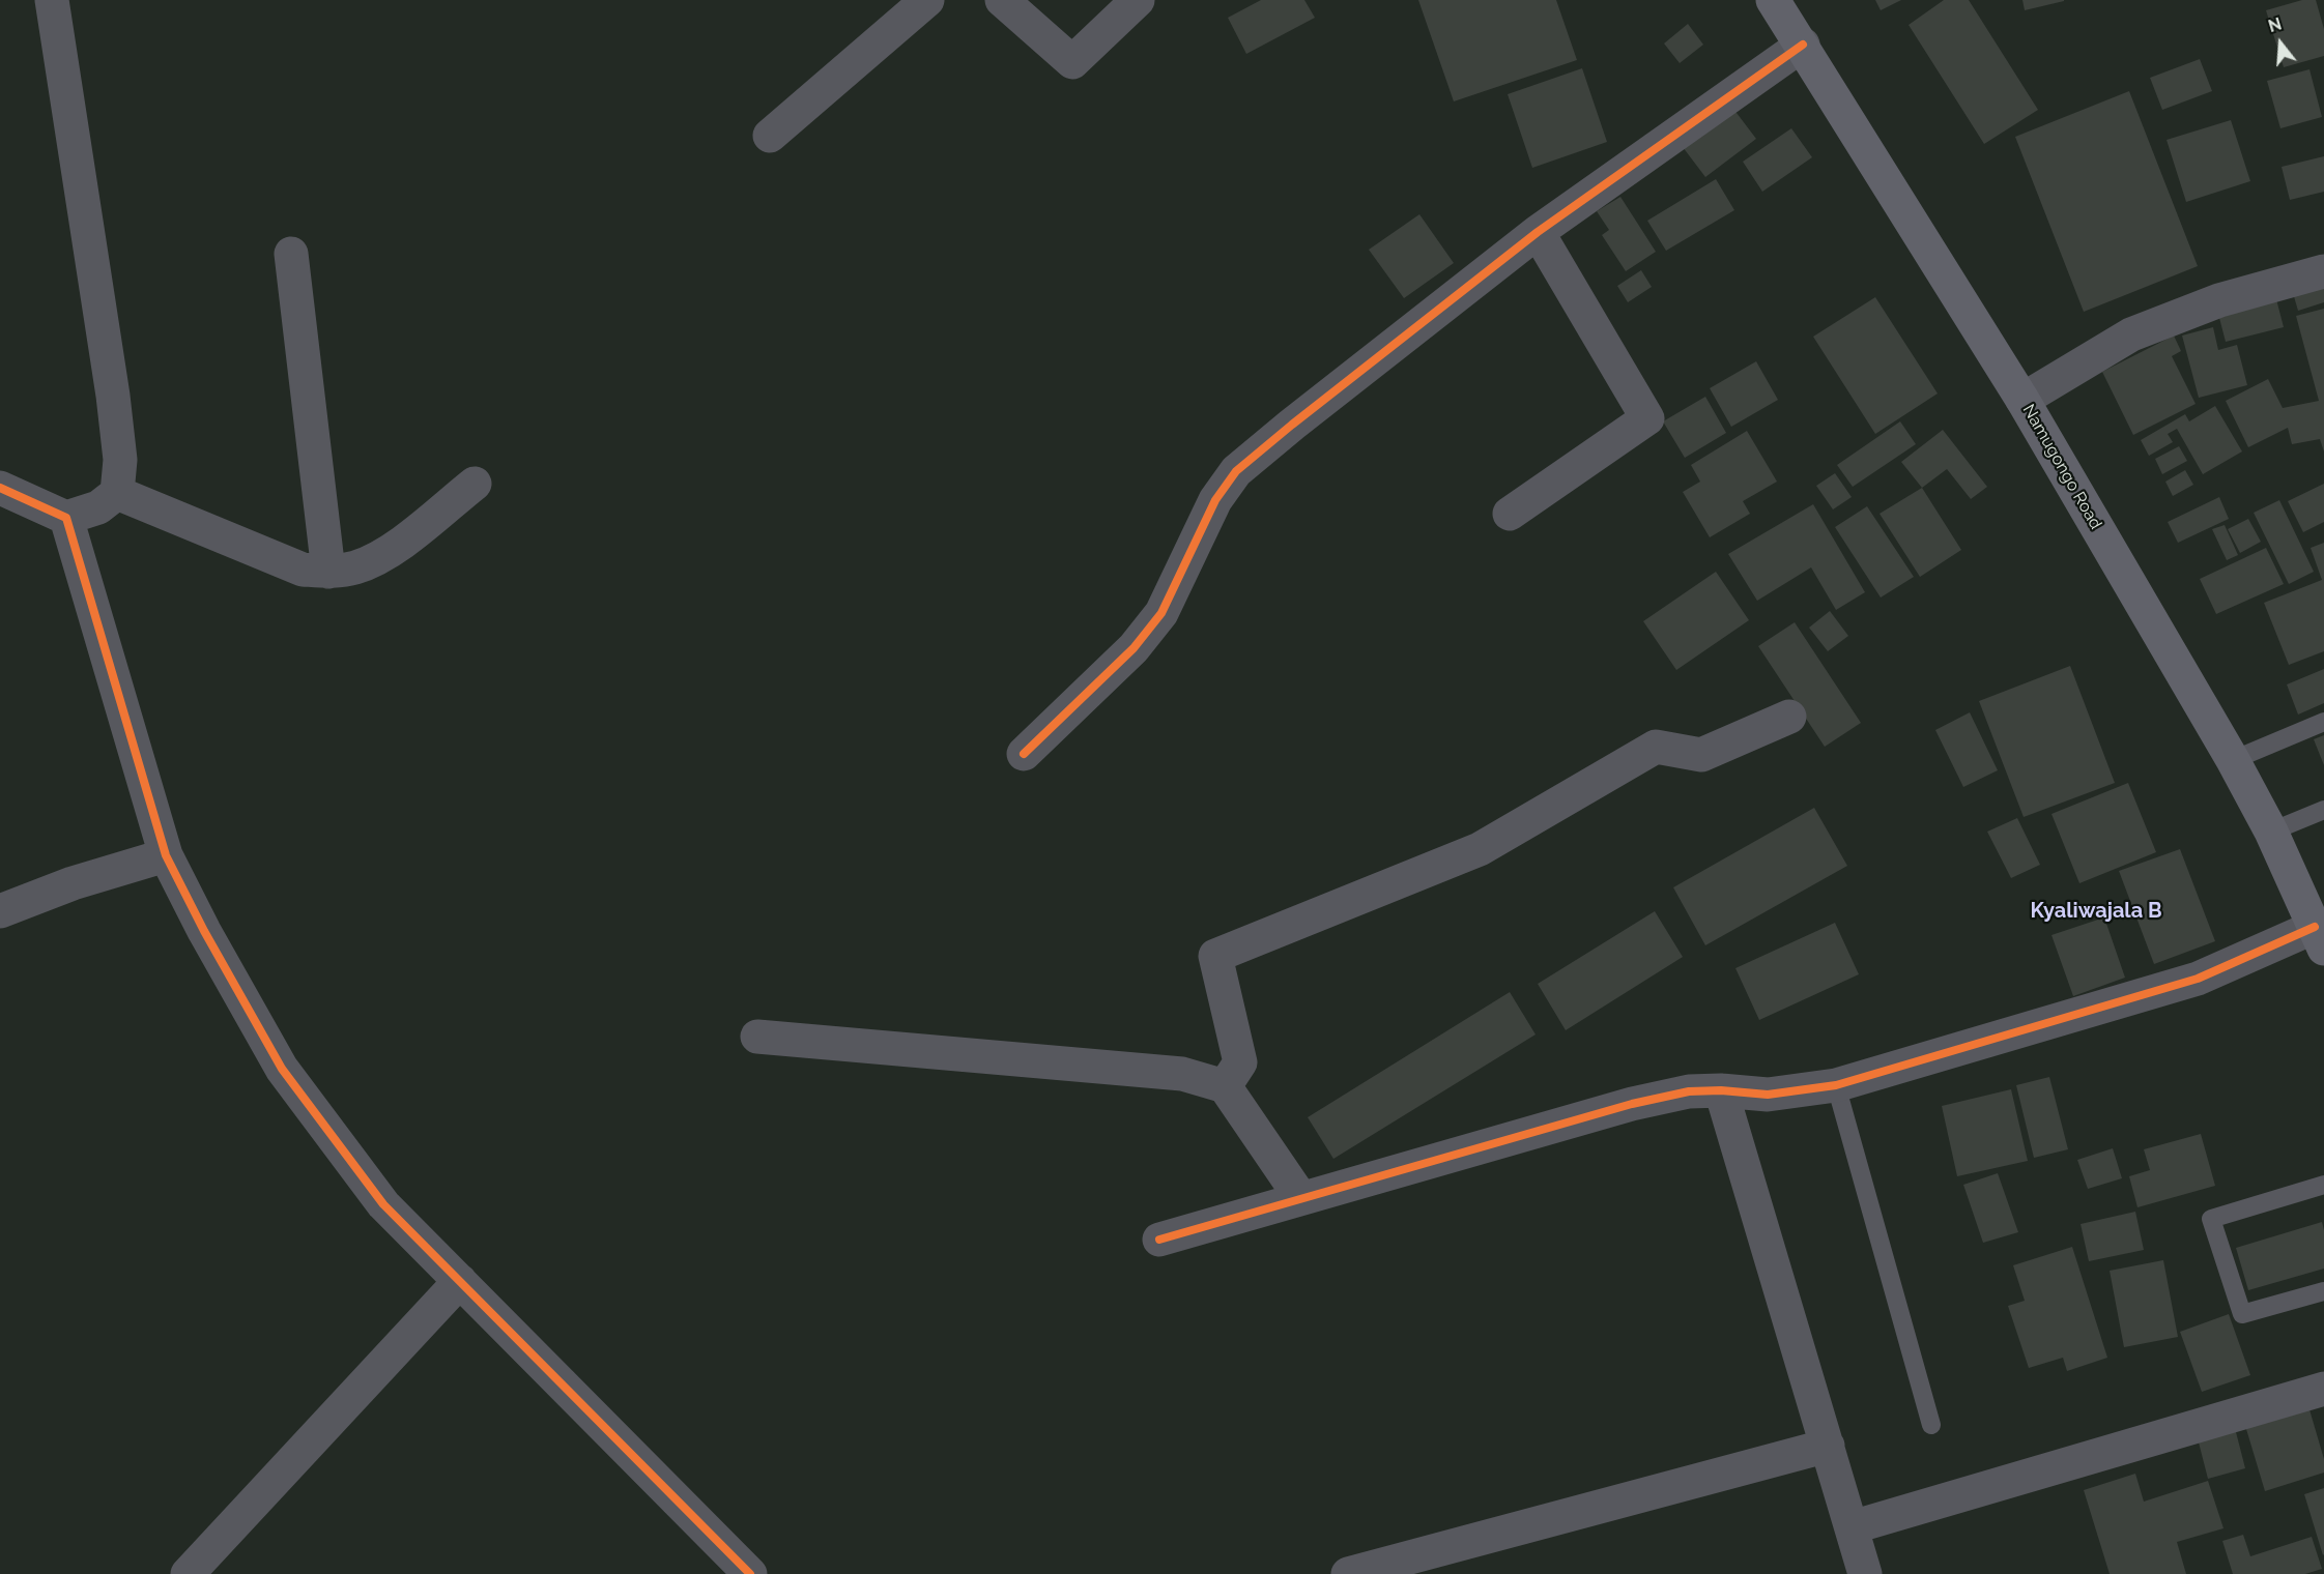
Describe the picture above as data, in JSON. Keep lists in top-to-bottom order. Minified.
{"streets":{"main road":["Namugongo Road"]},"districts":["Kyaliwajala B"],"north":"top"}
